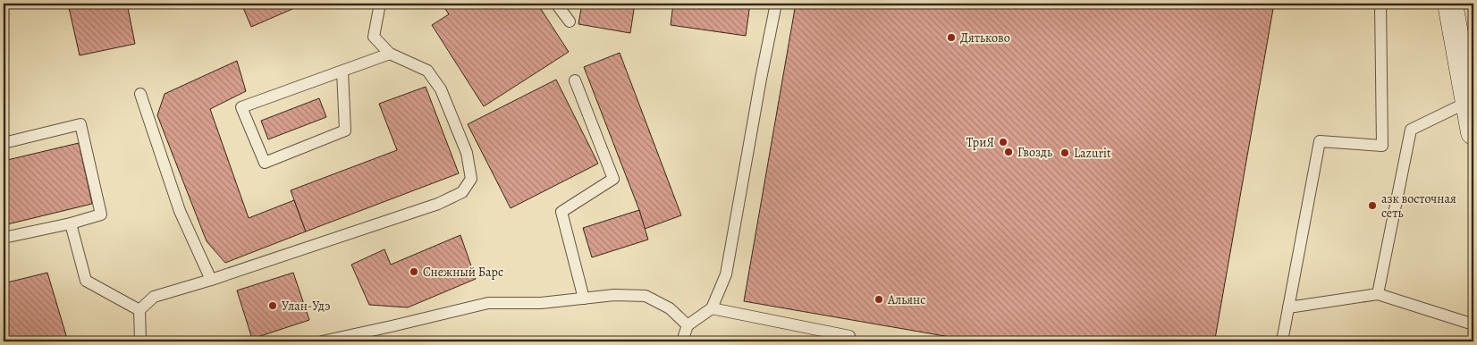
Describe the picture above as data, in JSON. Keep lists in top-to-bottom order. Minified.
{"places":["Дятьково","ТриЯ","Гвоздь","Lazurit","азк восточная сеть","Снежный Барс","Альянс","Улан-Удэ"]}
